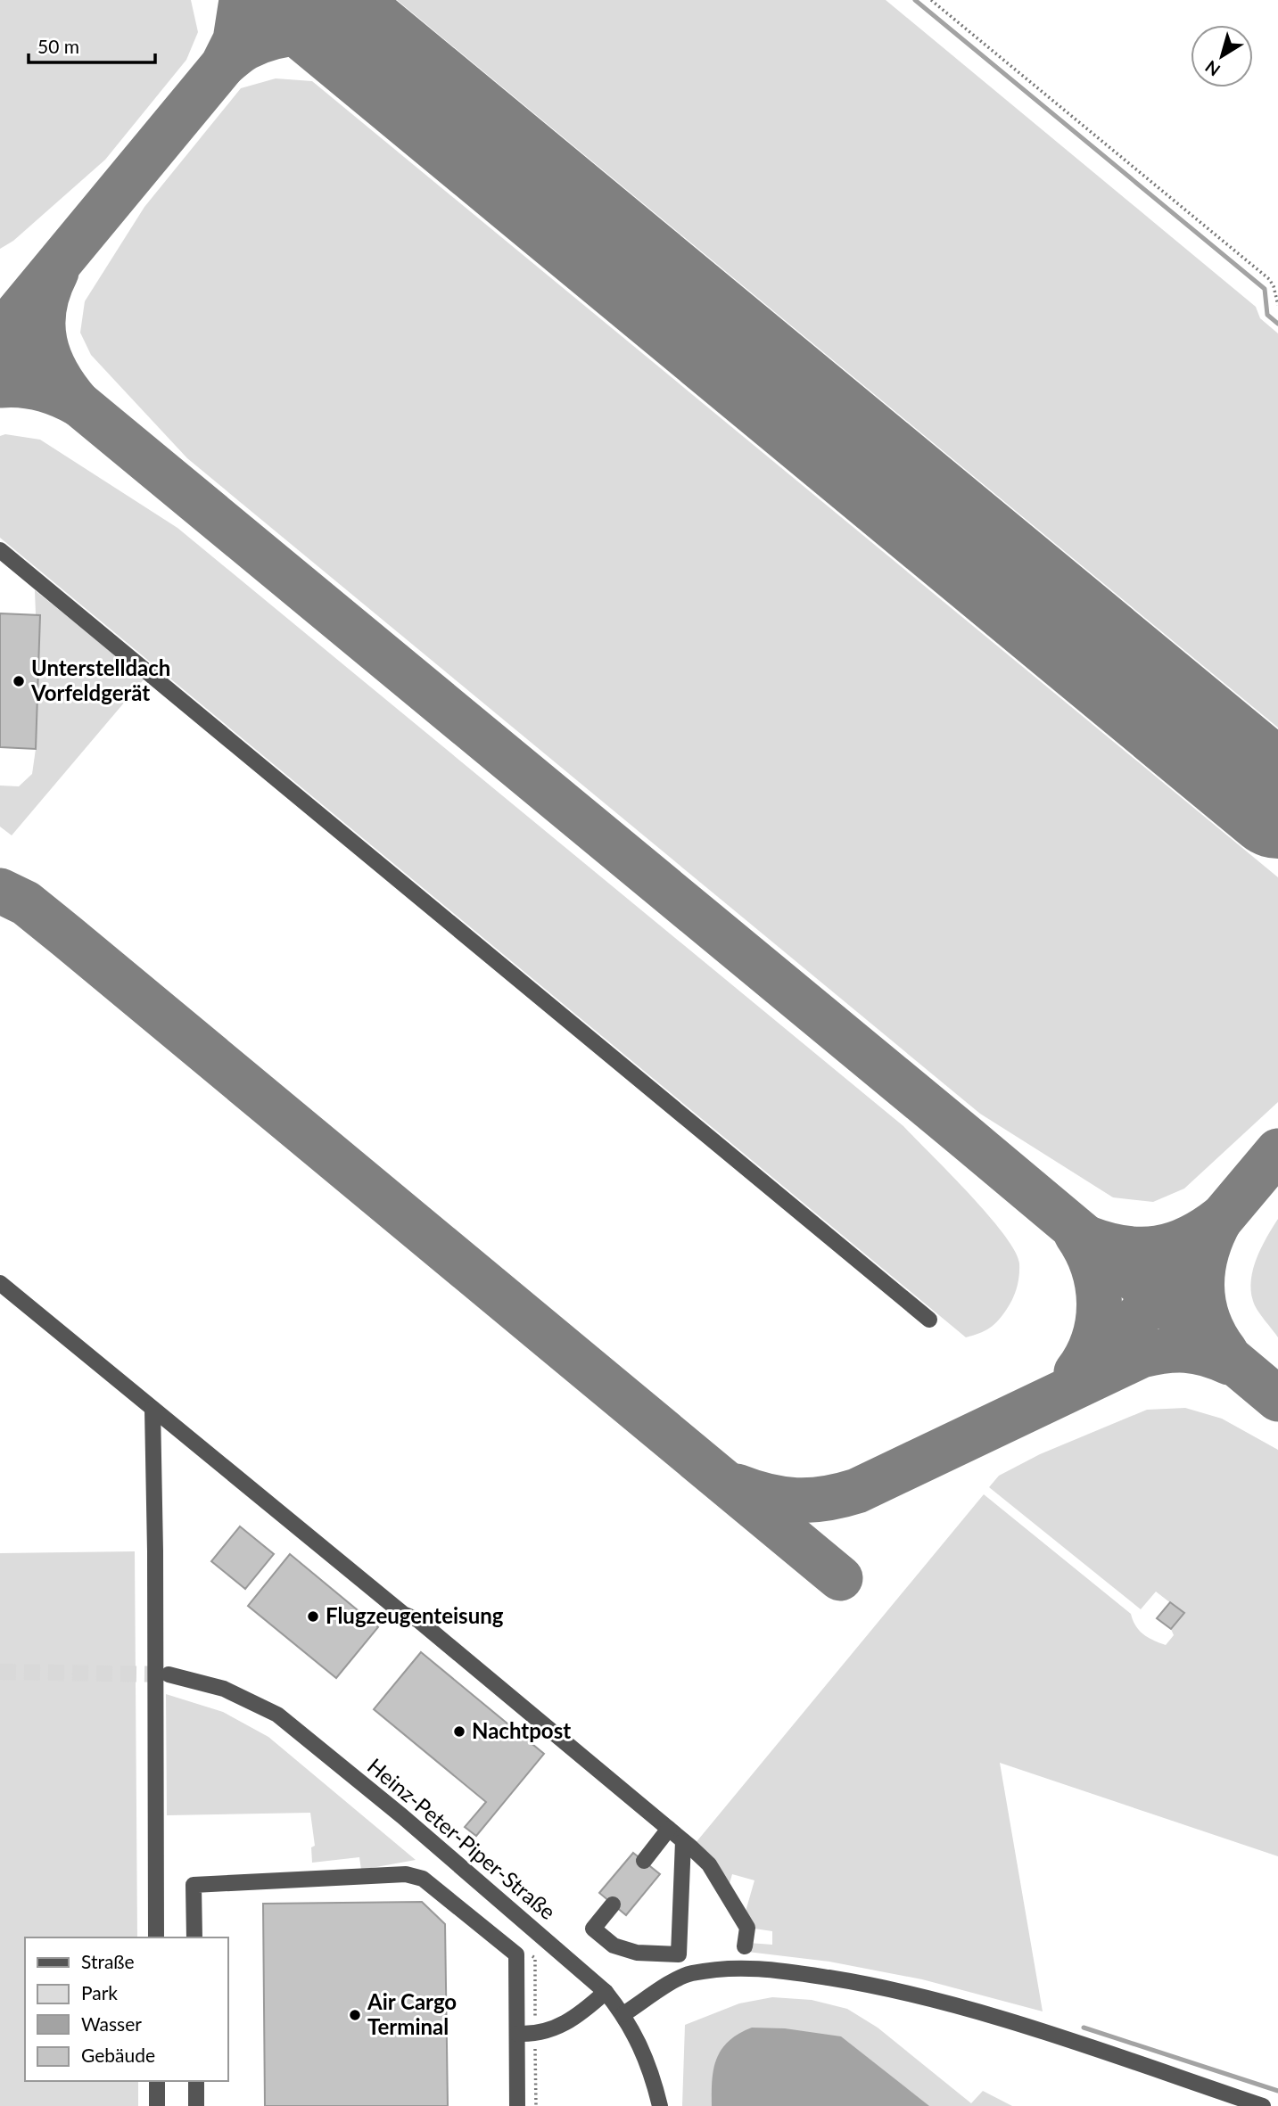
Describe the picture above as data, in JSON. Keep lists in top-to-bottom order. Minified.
{"streets":{"street":["Heinz-Peter-Piper-Straße"]},"places":["Unterstelldach Vorfeldgerät","Flugzeugenteisung","Nachtpost","Air Cargo Terminal"],"legend":["Straße","Park","Wasser","Gebäude"],"scale_bar":"50 m","north":"bottom left"}
